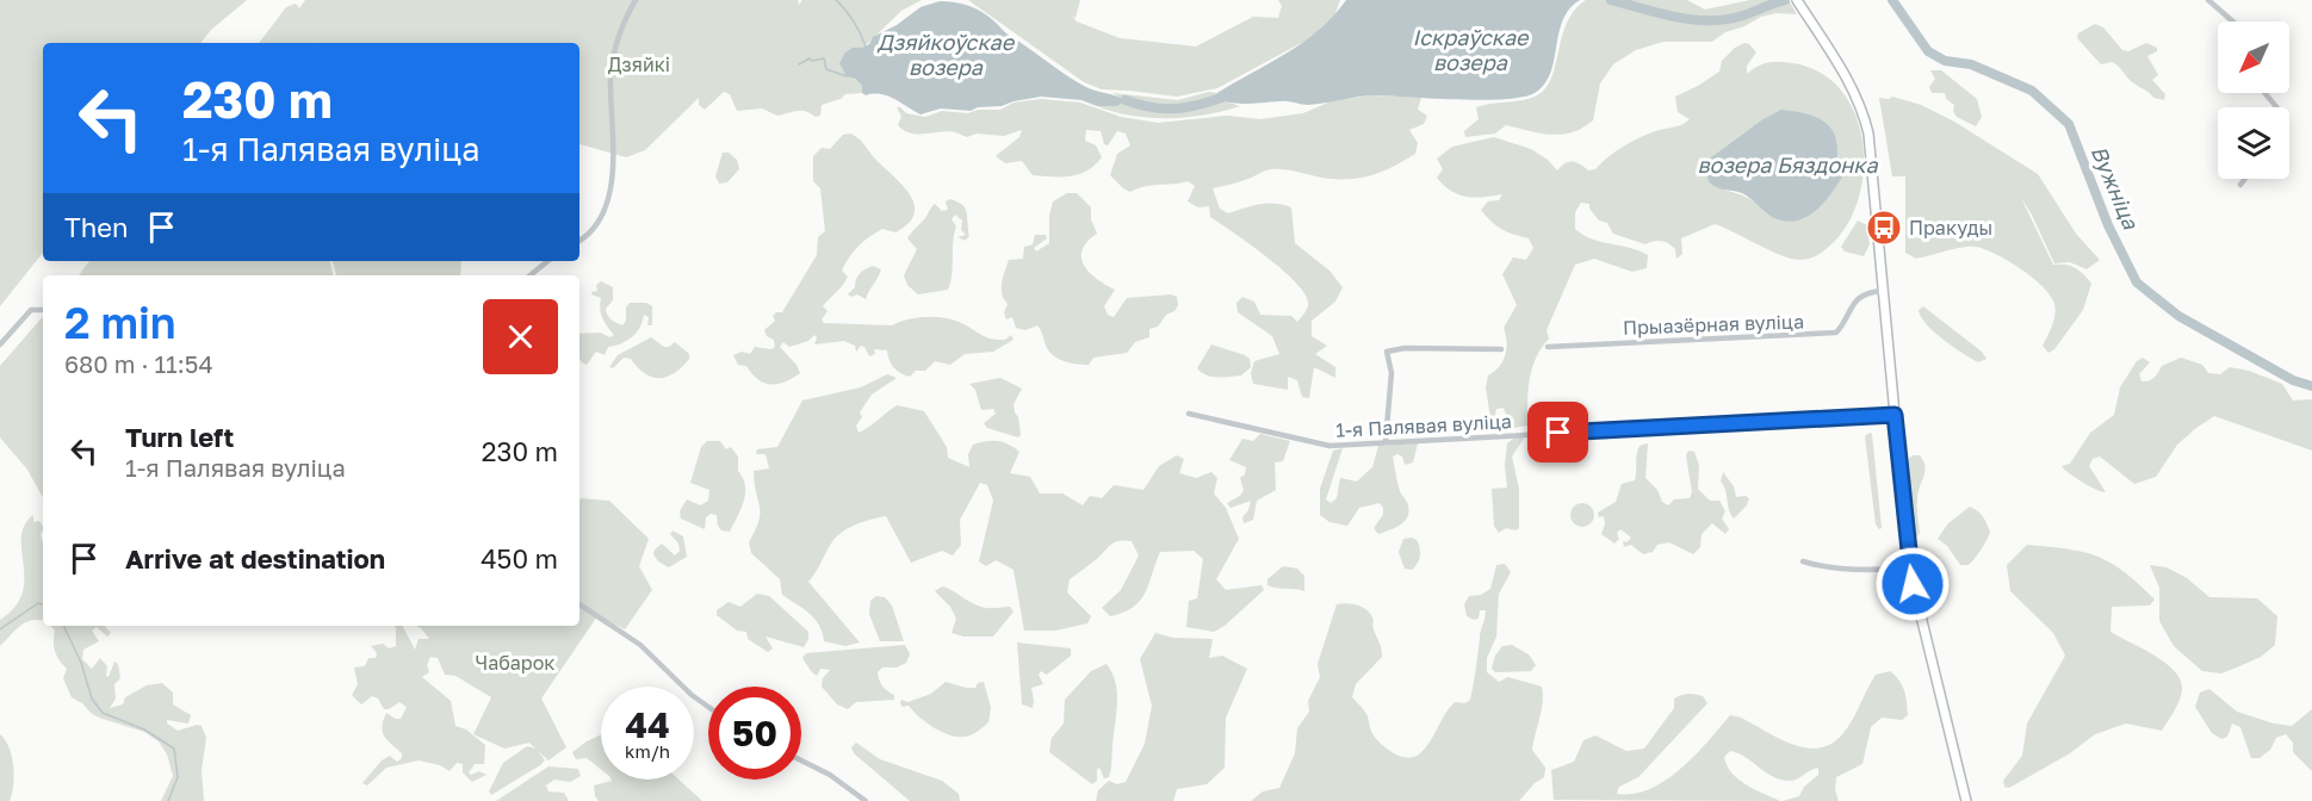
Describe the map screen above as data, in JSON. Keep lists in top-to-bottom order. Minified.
{"streets":{"street":["Прыазёрная вуліца","1-я Палявая вуліца"]},"water":["Іскраўскае возера","Дзяйкоўскае возера","возера Бяздонка","Вужніца"],"parks":["Дзяйкі","Чабарок"],"places":{"bus stop":["Пракуды"]},"north":"bottom left","page":{"turn":["230 m","1-я Палявая вуліца"],"then":"Then","heading":["2 min","680 m · 11:54"],"list":[{"name":"Turn left","note":"1-я Палявая вуліца","value":"230 m"},{"name":"Arrive at destination","value":"450 m"}],"speed":"44 km/h","limit":"50"}}
